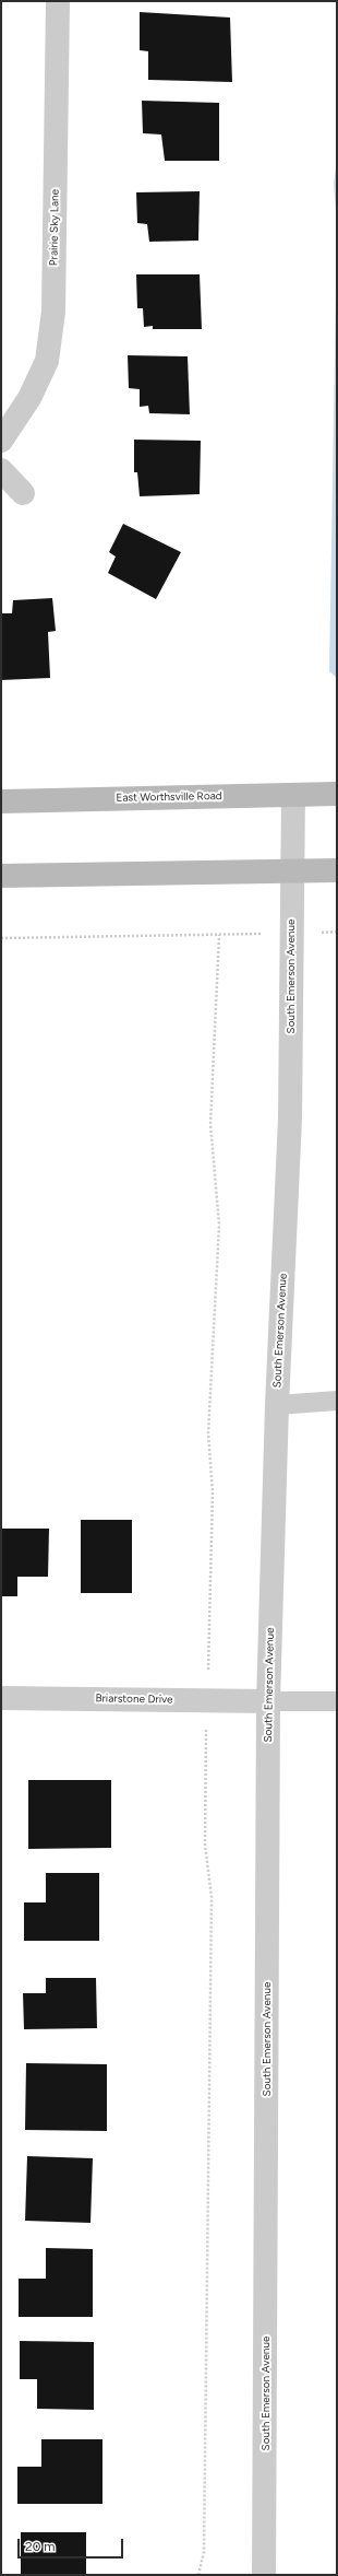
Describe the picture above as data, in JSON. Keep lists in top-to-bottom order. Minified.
{"streets":{"main road":["East Worthsville Road"],"street":["Prairie Sky Lane","South Emerson Avenue","Briarstone Drive"]},"crossings":[["East Worthsville Road","South Emerson Avenue"],["South Emerson Avenue","Briarstone Drive"]],"scale_bar":"20 m"}
